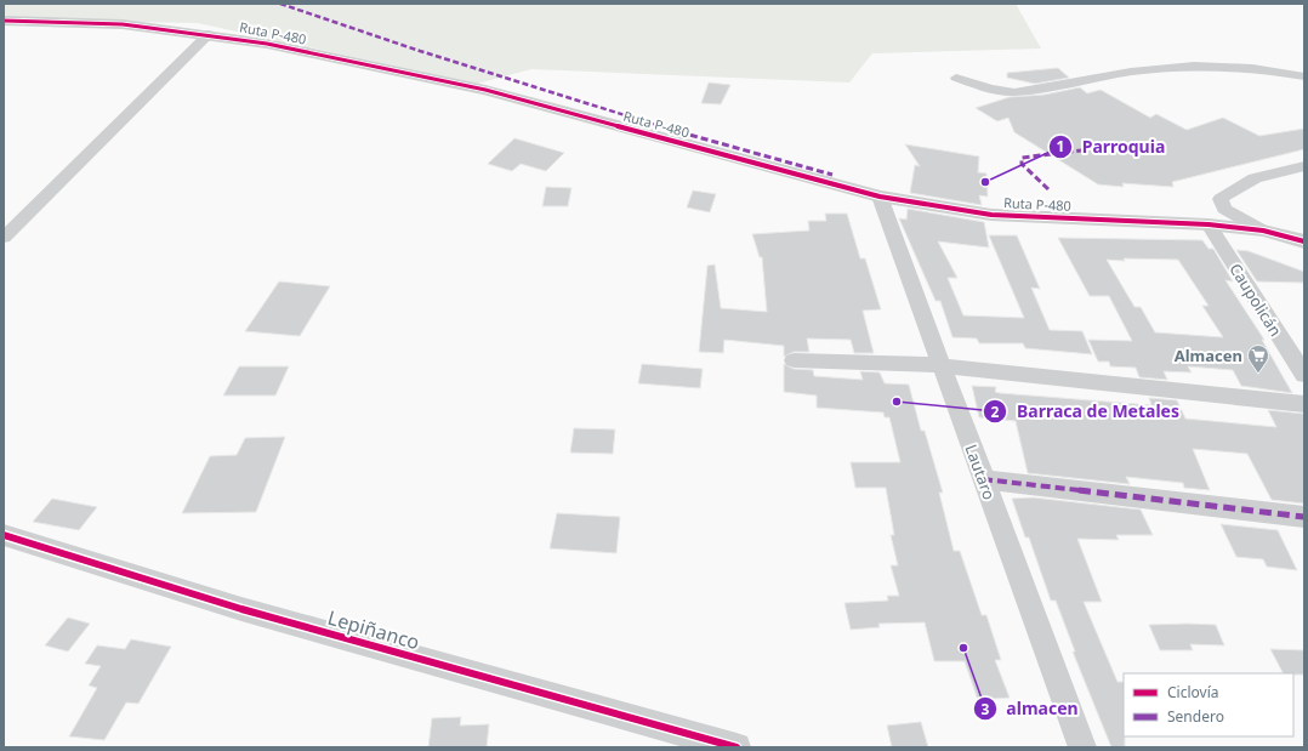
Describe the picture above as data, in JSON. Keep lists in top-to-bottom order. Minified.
{"streets":{"street":["Ruta P-480","Caupolicán","Lautaro","Lepiñanco"]},"crossings":[["Ruta P-480","Caupolicán"],["Ruta P-480","Lautaro"]],"places":{"other":["Parroquia","Barraca de Metales","almacen"],"supermarket":["Almacen"]},"legend":["Ciclovía","Sendero"]}
